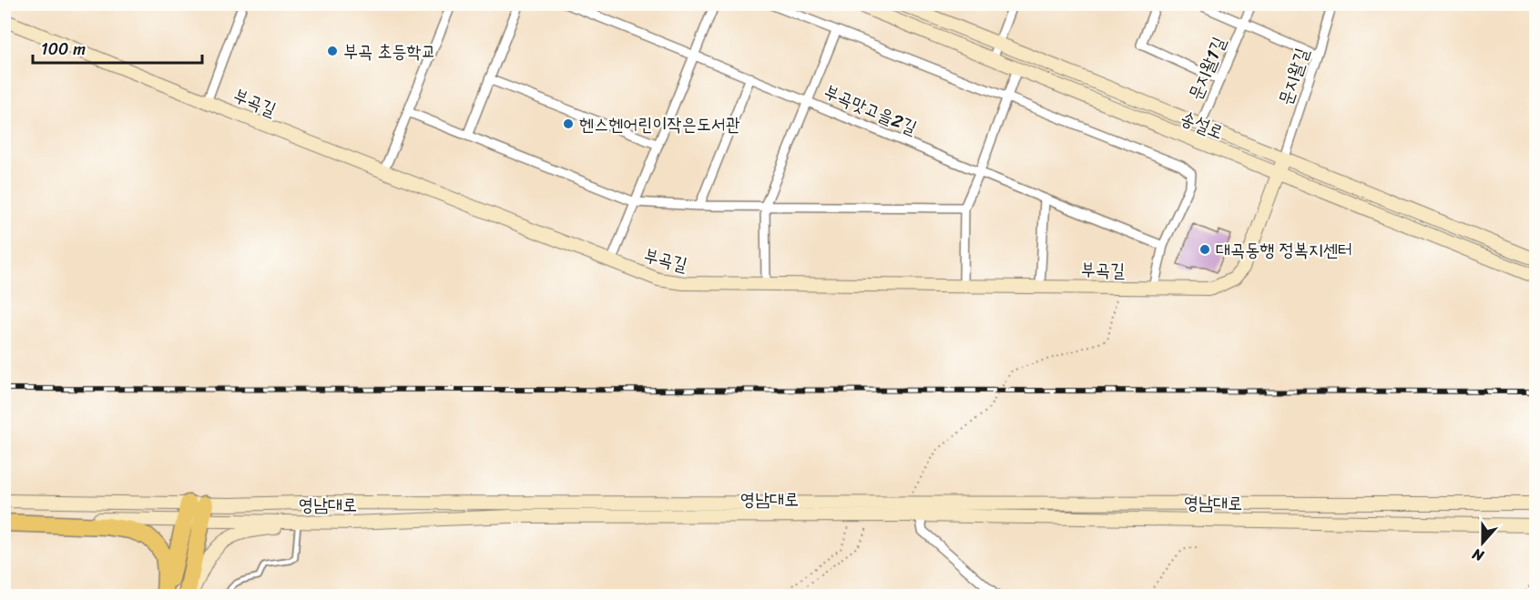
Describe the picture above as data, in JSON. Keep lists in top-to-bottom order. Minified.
{"streets":{"main road":["부곡길","송설로","영남대로"],"street":["문지왈1길","문지왈길","부곡맛고을2길"]},"crossings":[["문지왈1길","송설로"],["문지왈길","부곡길"],["문지왈길","송설로"],["부곡길","송설로"]],"places":["부곡 초등학교","헨스헨어린이작은도서관","대곡동행 정복지센터"],"scale_bar":"100 m","north":"bottom"}
